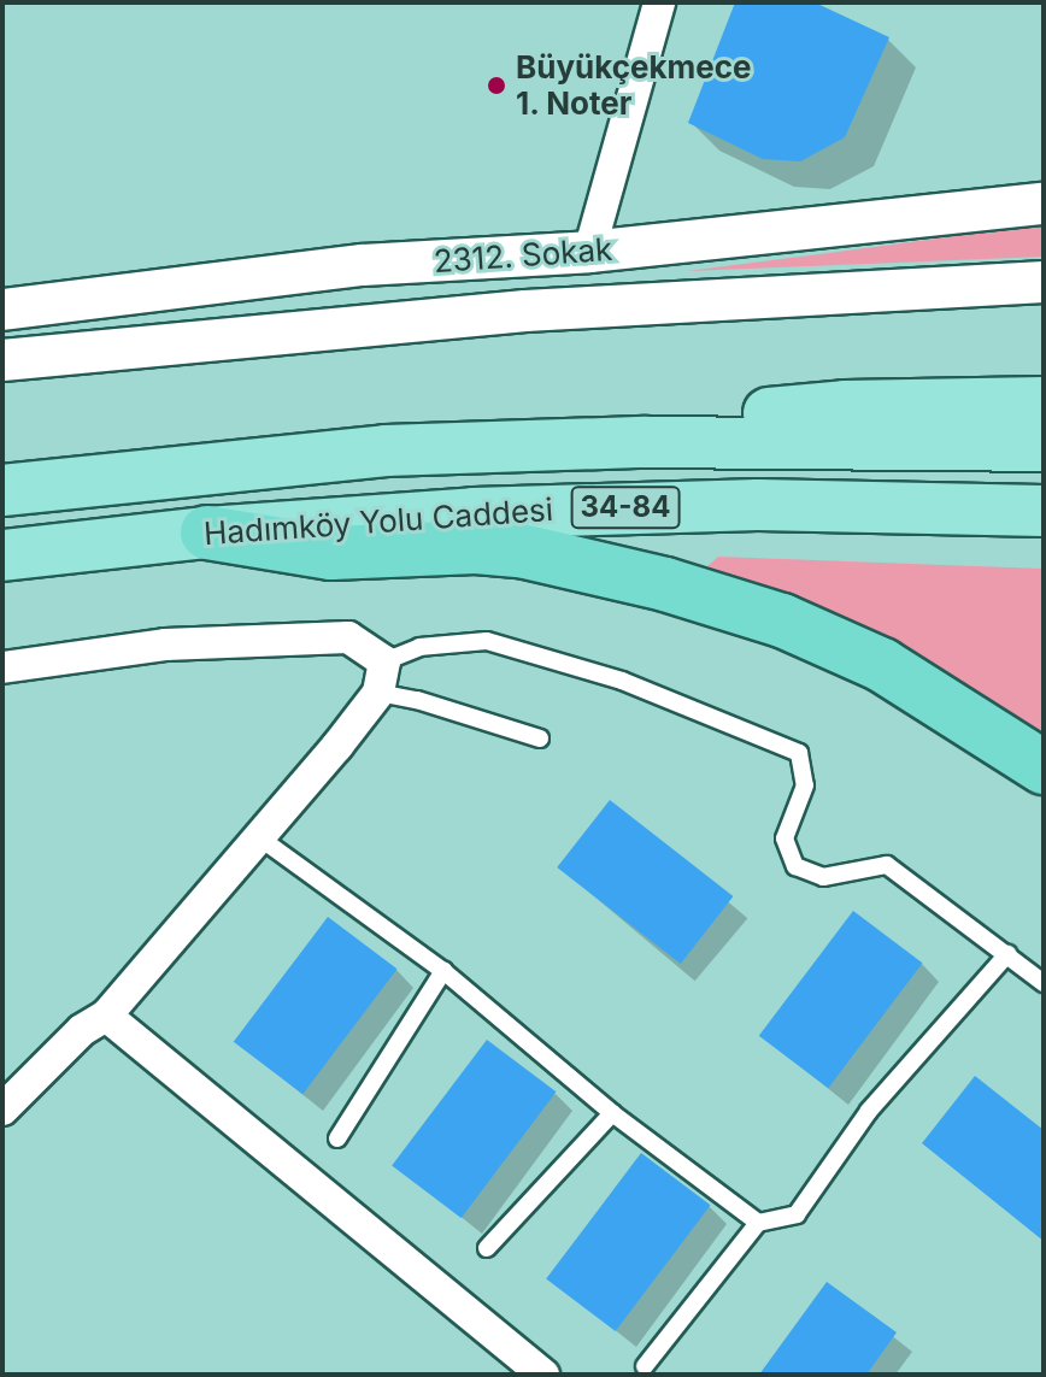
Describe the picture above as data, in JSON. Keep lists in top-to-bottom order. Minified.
{"streets":{"main road":["34-84","Hadımköy Yolu Caddesi"],"street":["2312. Sokak"]},"places":["Büyükçekmece 1. Noter"]}
